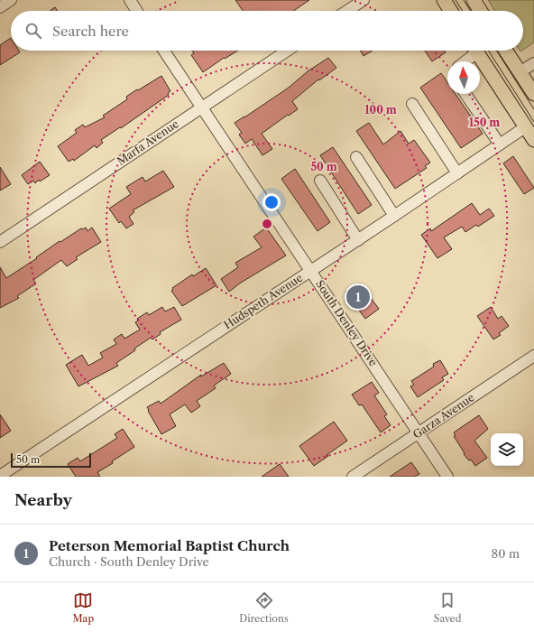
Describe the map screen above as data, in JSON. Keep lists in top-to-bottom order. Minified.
{"streets":{"street":["Marfa Avenue","Hudspeth Avenue","South Denley Drive","Garza Avenue"]},"crossings":[["Marfa Avenue","South Denley Drive"],["Hudspeth Avenue","South Denley Drive"],["South Denley Drive","Garza Avenue"]],"scale_bar":"50 m","north":"top","page":{"search":"Search here","pins":"1","scale":"50 m","heading":"Nearby","list":[{"mark":"1","name":"Peterson Memorial Baptist Church","note":"Church · South Denley Drive","value":"80 m"}],"nav":["Map","Directions","Saved"]},"rings":["100 m","150 m","50 m"]}
